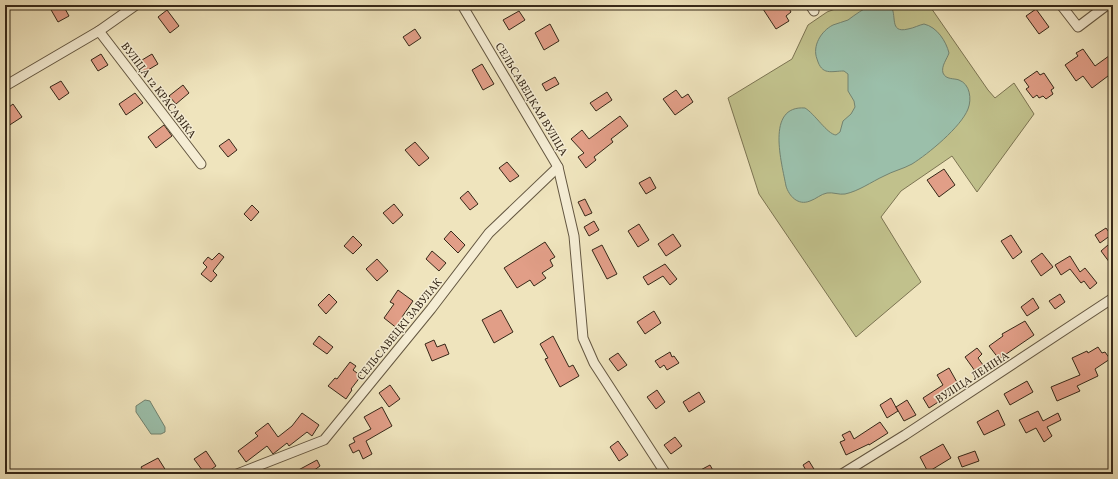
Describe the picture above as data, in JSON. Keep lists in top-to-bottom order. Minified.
{"streets":{"street":["ВУЛІЦА 12 КРАСАВІКА","СЕЛЬСАВЕЦКАЯ ВУЛІЦА","СЕЛЬСАВЕЦКІ ЗАВУЛАК","ВУЛІЦА ЛЕНІНА"]},"crossings":[["СЕЛЬСАВЕЦКАЯ ВУЛІЦА","СЕЛЬСАВЕЦКІ ЗАВУЛАК"]]}
